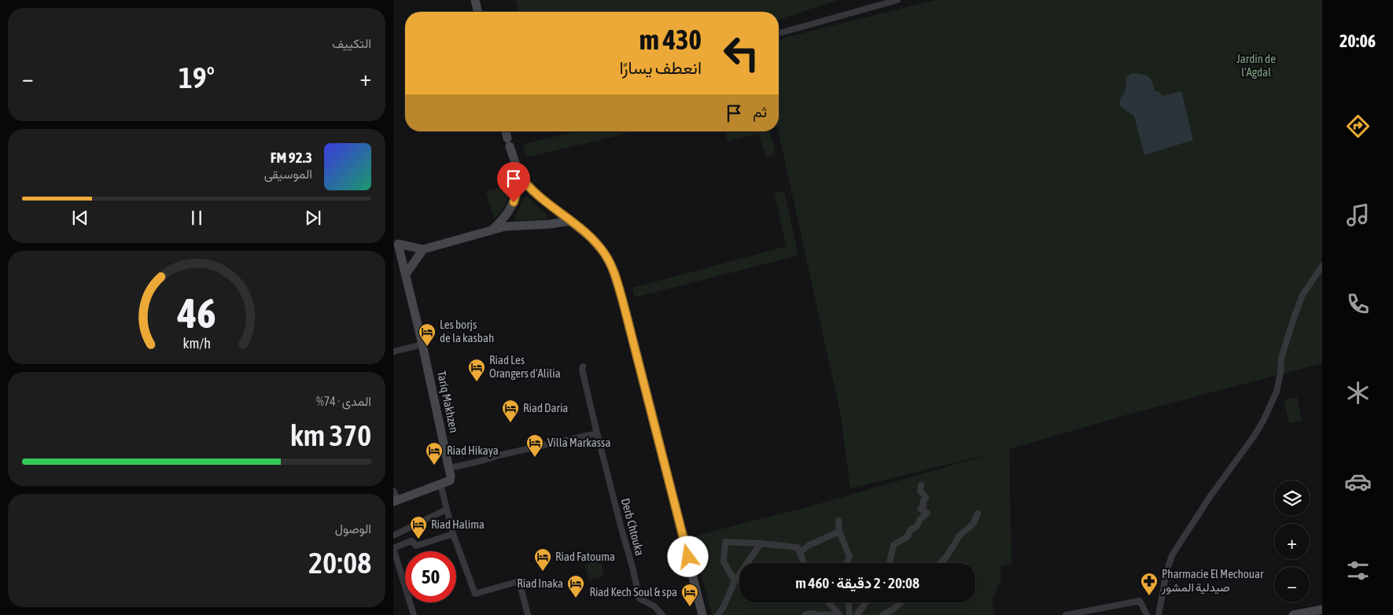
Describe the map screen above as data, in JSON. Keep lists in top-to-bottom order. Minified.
{"streets":{"main road":["Tariq Makhzen"],"street":["Derb Chtouka"]},"parks":["Jardin de l'Agdal"],"places":{"hotel":["Les borjs de la kasbah","Riad Les Orangers d'Alilia","Riad Daria","Villa Markassa","Riad Hikaya","Riad Halima","Riad Fatouma","Riad Inaka","Riad Kech Soul & spa"],"pharmacy":["Pharmacie El Mechouar صيدلية المشور"]},"page":{"tabs":"20:06","tile":["التكييف",["المدى · 74%","370 km"],["الوصول","20:08"]],"turn":["430 m","انعطف يسارًا"],"heat":["−","19°","+"],"then":"ثم","song":["92.3 FM","الموسيقى"],"map_buttons":["+","−"],"limit":"50","trip":"20:08 · 2 دقيقة · 460 m","gauge":["46","km/h"]}}
